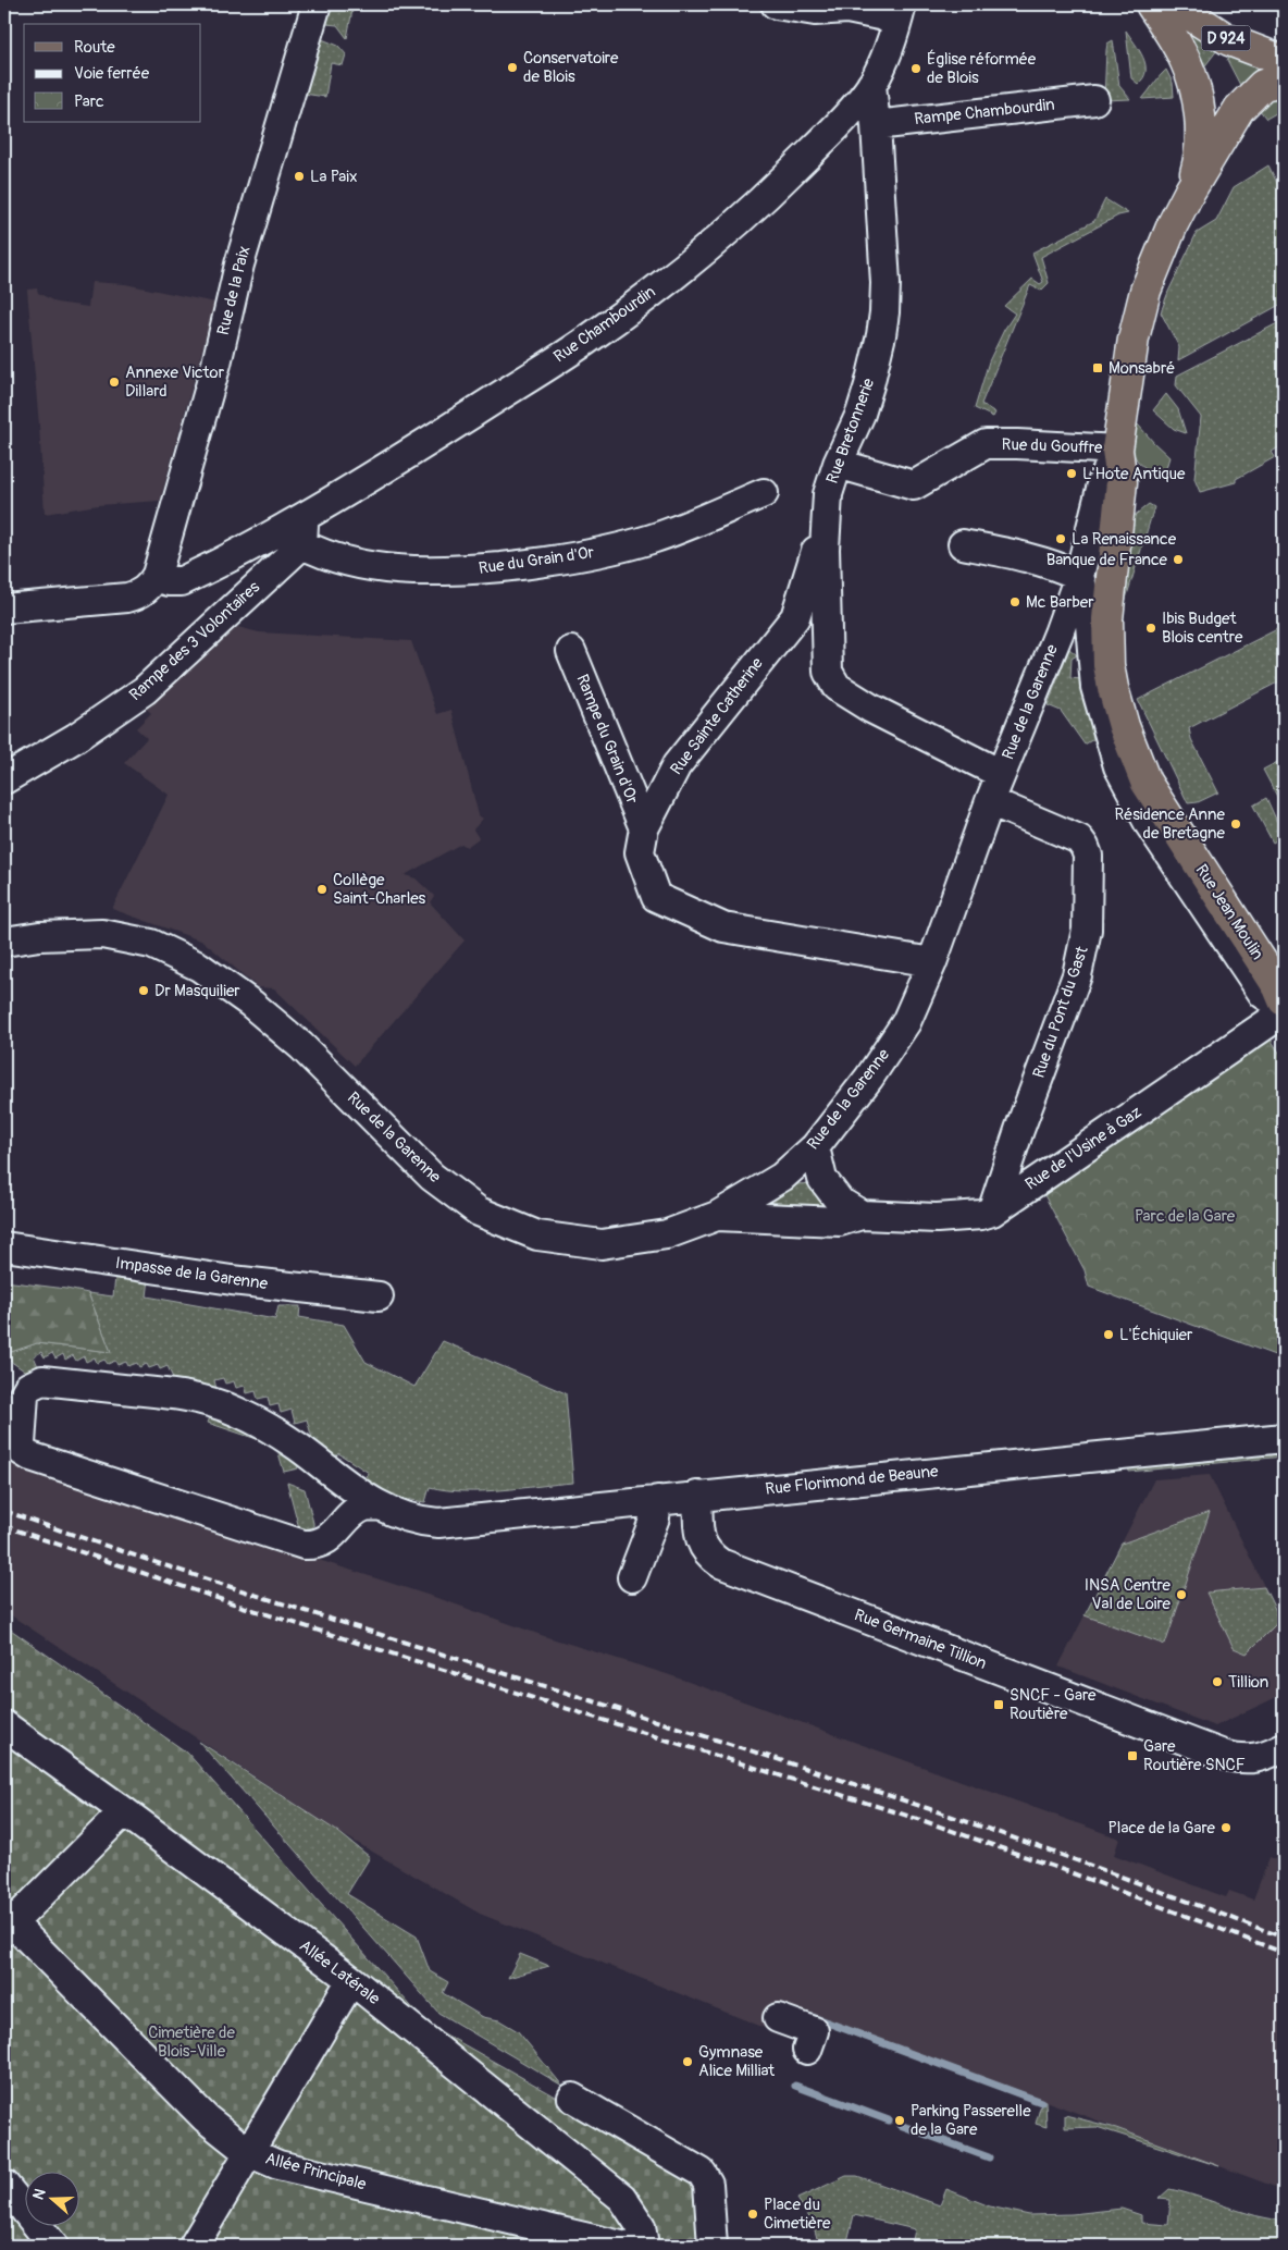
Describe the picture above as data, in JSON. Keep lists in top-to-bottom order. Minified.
{"streets":{"main road":["D 924","Rue Jean Moulin"],"street":["Rampe Chambourdin","Rue de la Paix","Rue Chambourdin","Rue Bretonnerie","Rue du Gouffre","Rue du Grain d'Or","Rampe des 3 Volontaires","Rue de la Garenne","Rue Sainte Catherine","Rampe du Grain d'Or","Rue du Pont du Gast","Rue de l'Usine à Gaz","Impasse de la Garenne","Rue Florimond de Beaune","Rue Germaine Tillion","Allée Latérale","Allée Principale"]},"crossings":[["D 924","Rue Jean Moulin"],["Rampe Chambourdin","Rue Bretonnerie"],["Rue Chambourdin","Rue Bretonnerie"],["Rue Chambourdin","Rue du Grain d'Or"],["Rue Chambourdin","Rampe des 3 Volontaires"],["Rue Bretonnerie","Rue du Gouffre"],["Rue Bretonnerie","Rue de la Garenne"],["Rue Bretonnerie","Rue Sainte Catherine"],["Rue du Gouffre","Rue de la Garenne"],["Rue du Gouffre","Rue Jean Moulin"],["Rue du Grain d'Or","Rampe des 3 Volontaires"],["Rue de la Garenne","Rue Sainte Catherine"],["Rue de la Garenne","Rue Jean Moulin"],["Rue de la Garenne","Rue du Pont du Gast"],["Rue de la Garenne","Rue de l'Usine à Gaz"],["Rue Sainte Catherine","Rampe du Grain d'Or"],["Rue du Pont du Gast","Rue de l'Usine à Gaz"],["Rue Florimond de Beaune","Rue Germaine Tillion"]],"parks":["Parc de la Gare","Cimetière de Blois-Ville"],"places":{"other":["Conservatoire de Blois","Église réformée de Blois","La Paix","Annexe Victor Dillard","L'Hote Antique","La Renaissance","Banque de France","Mc Barber","Ibis Budget Blois centre","Résidence Anne de Bretagne","Collège Saint-Charles","Dr Masquilier","L'Échiquier","INSA Centre Val de Loire","Tillion","Place de la Gare","Gymnase Alice Milliat","Parking Passerelle de la Gare","Place du Cimetière"],"transit":["Monsabré","SNCF - Gare Routière","Gare Routière SNCF"]},"legend":["Route","Voie ferrée","Parc"],"north":"left"}
